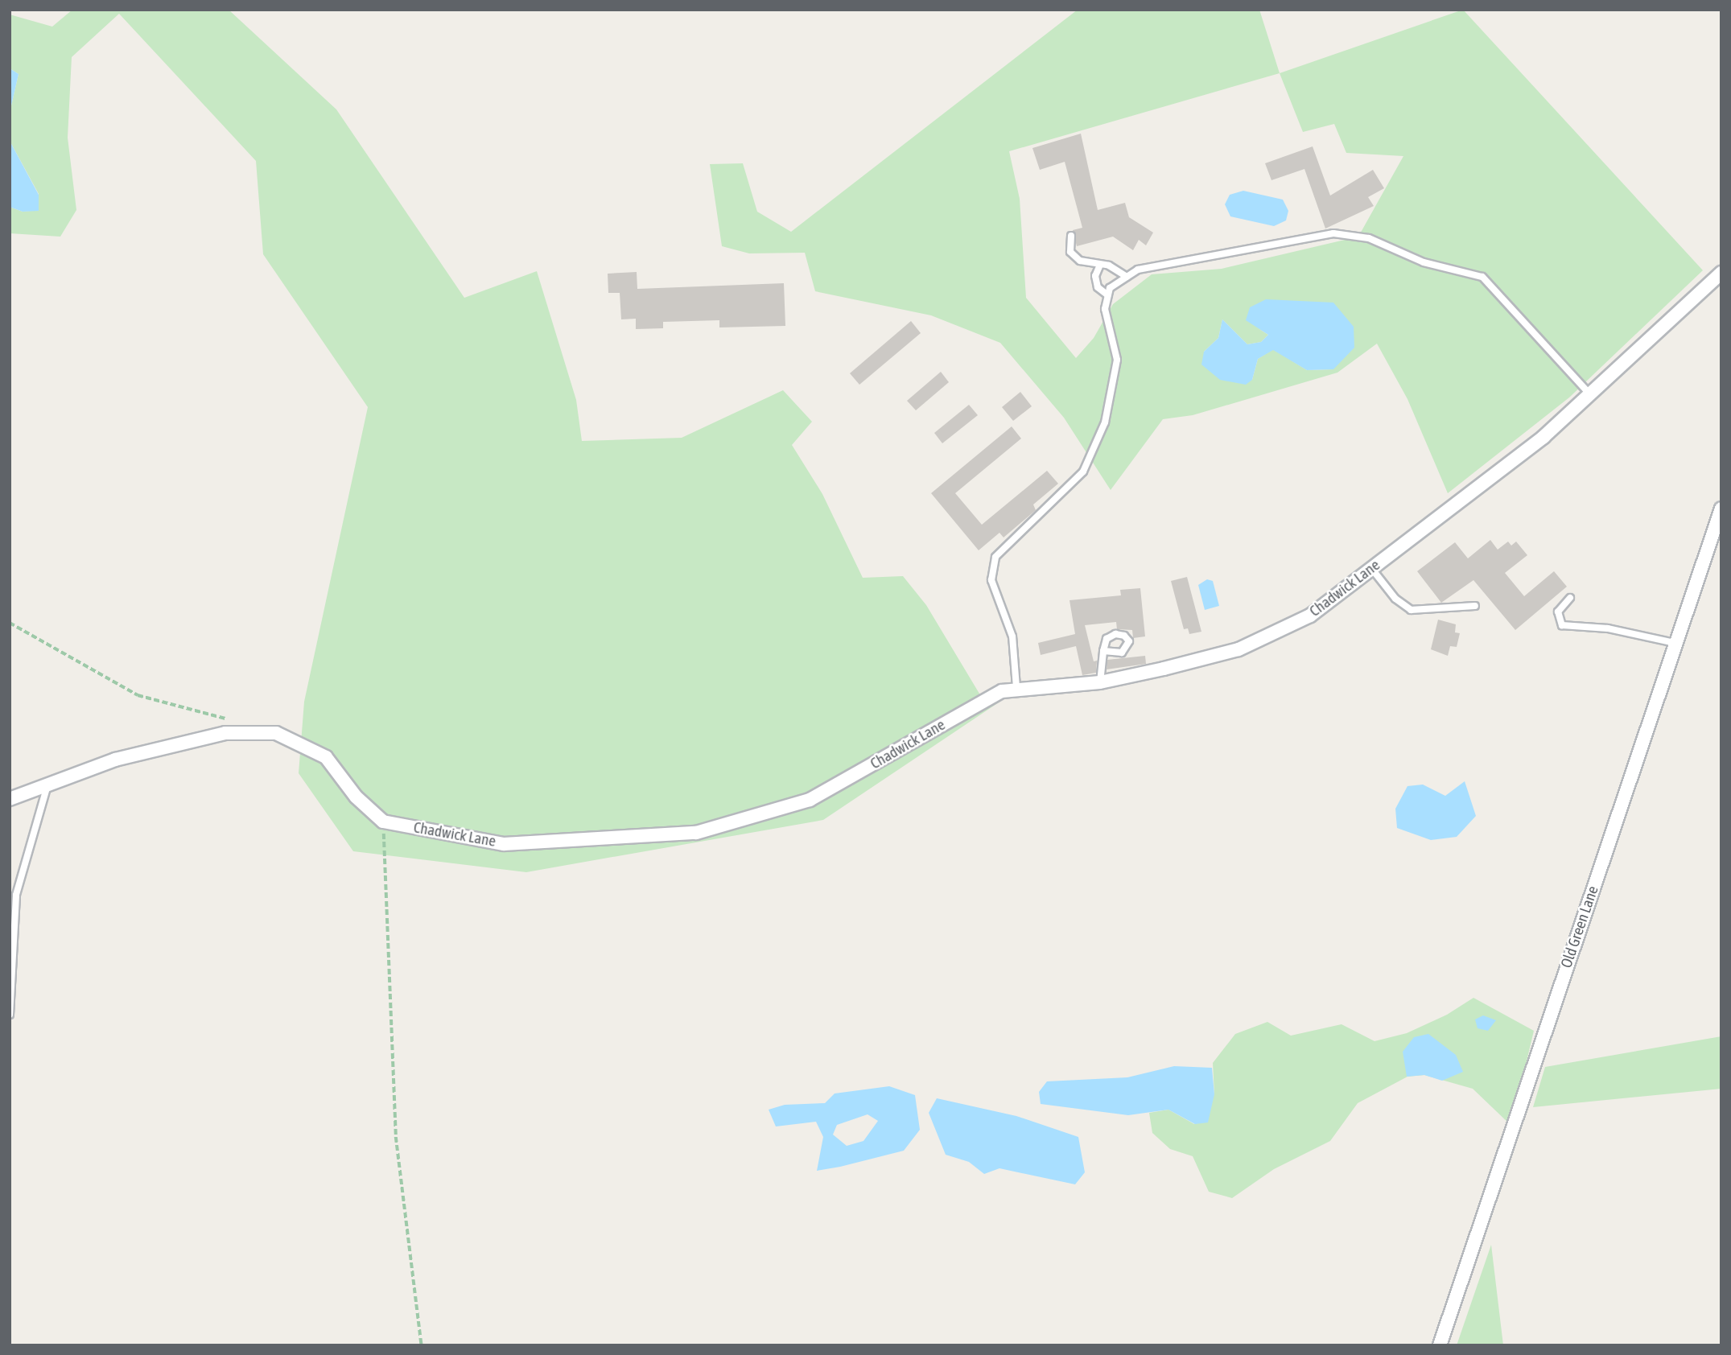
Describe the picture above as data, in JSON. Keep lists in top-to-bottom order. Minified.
{"streets":{"street":["Chadwick Lane","Old Green Lane"]}}
